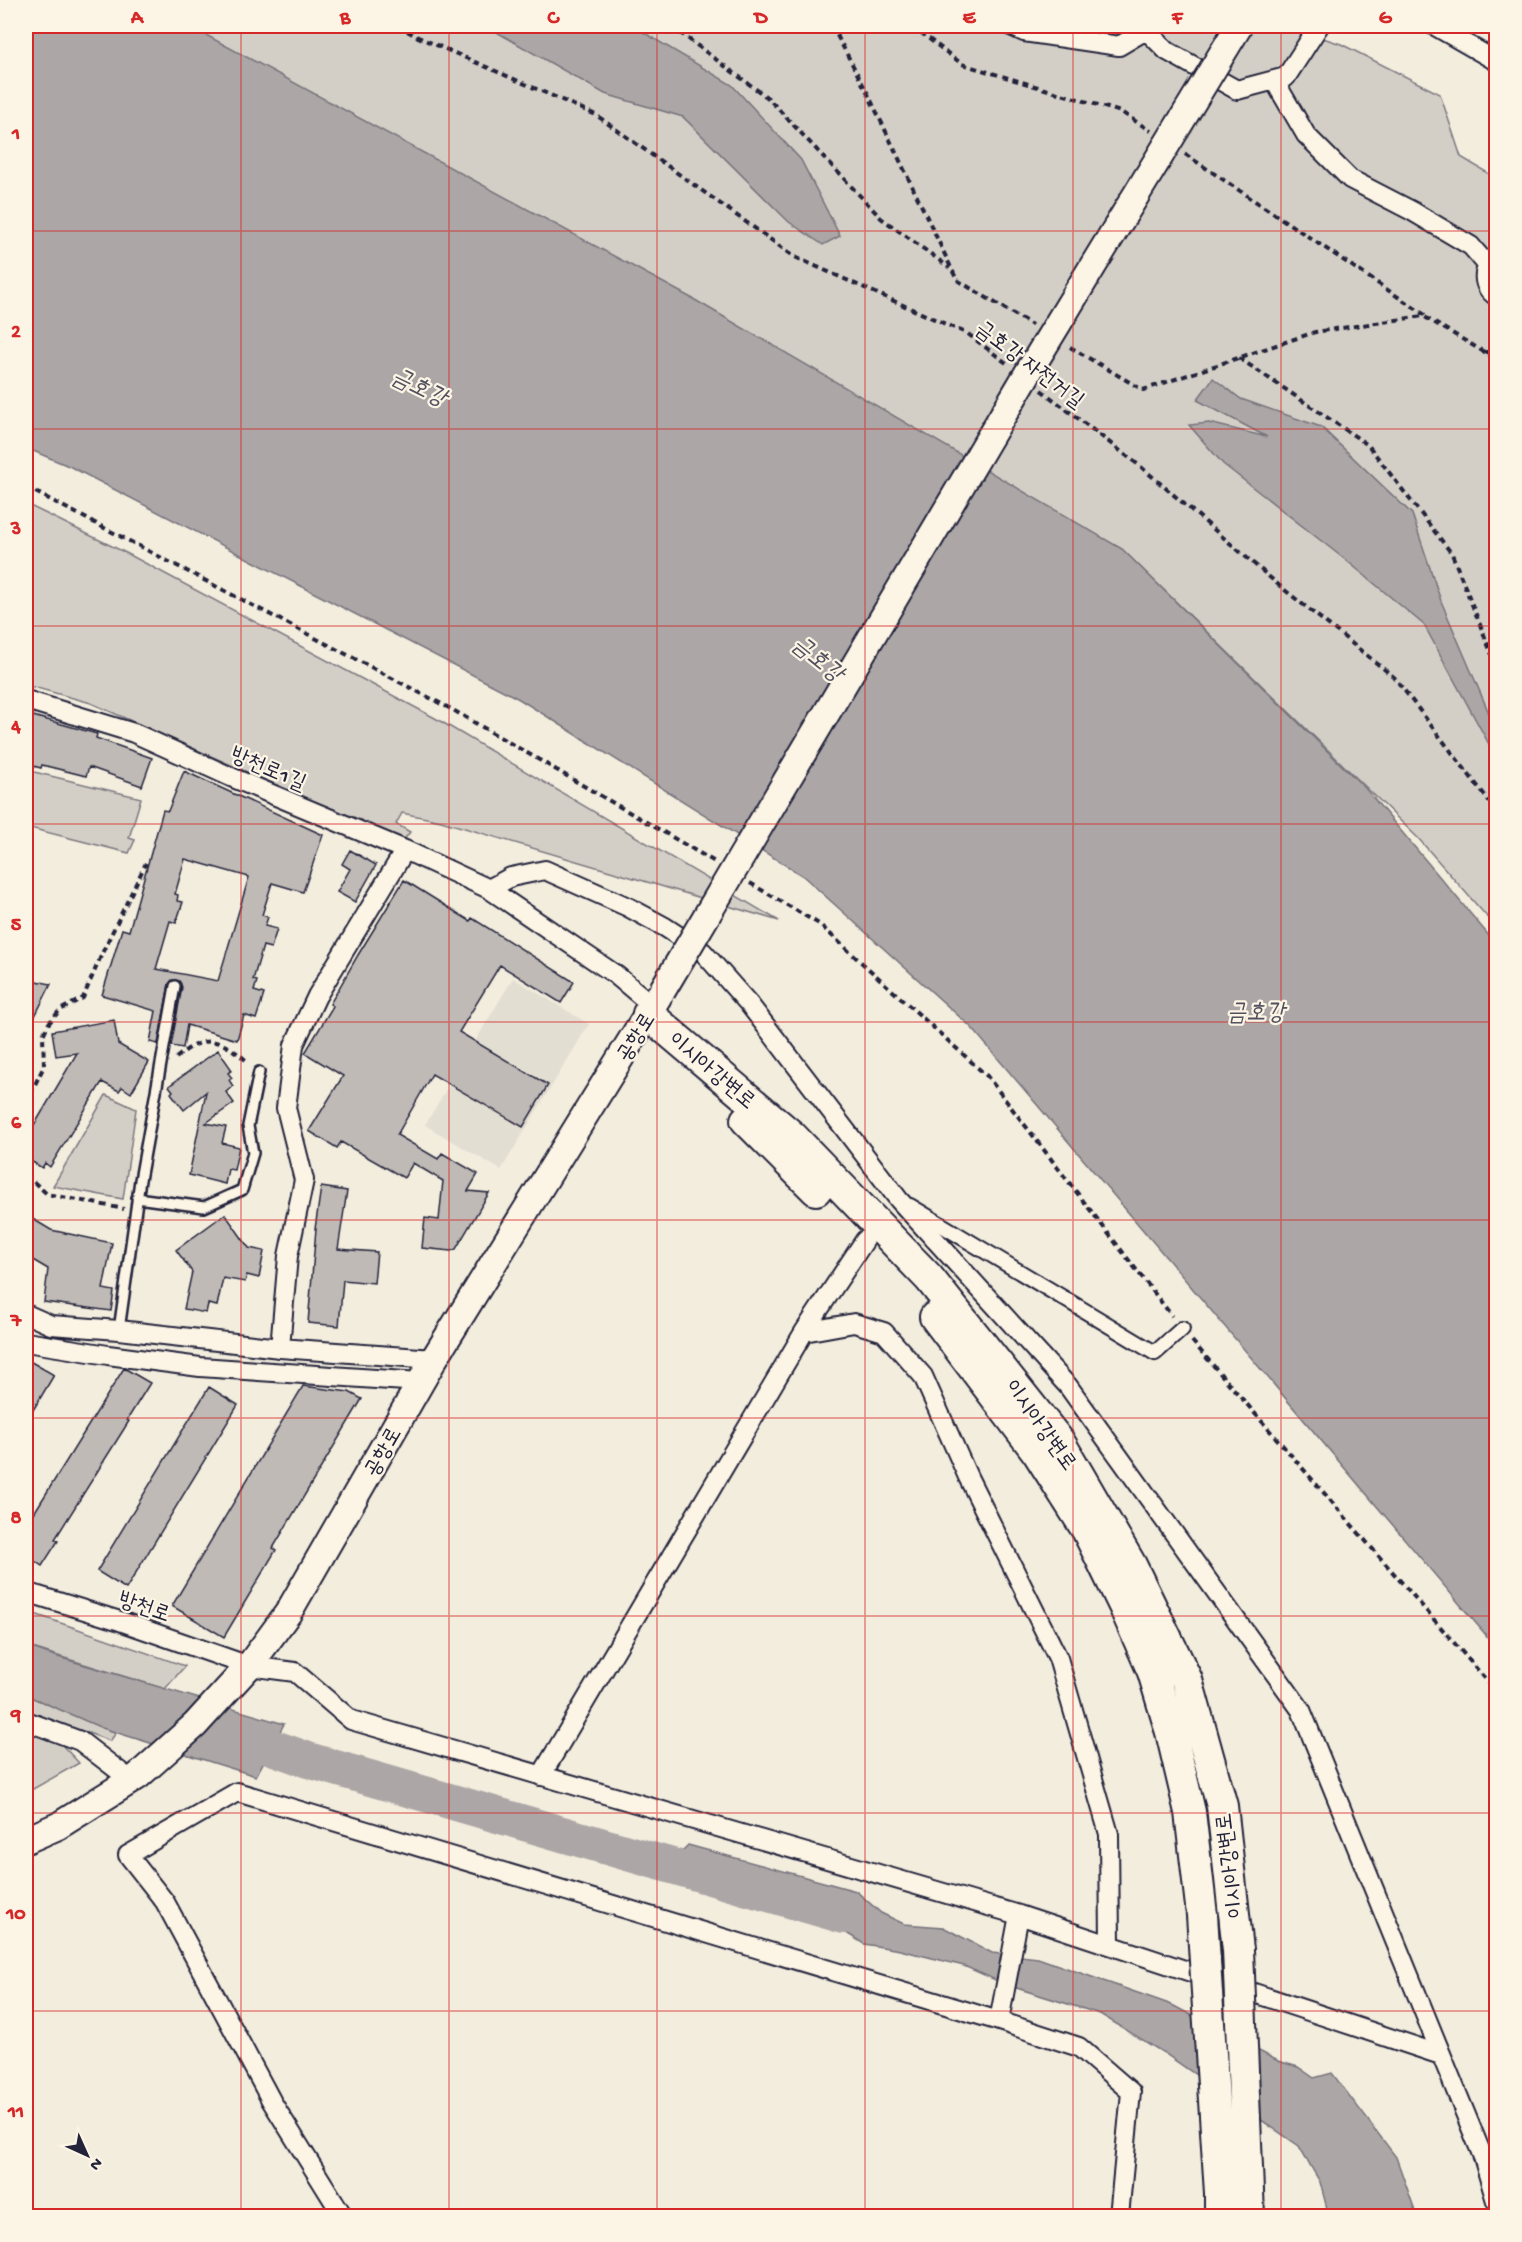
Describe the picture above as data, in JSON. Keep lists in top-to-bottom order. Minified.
{"streets":{"highway":["이시아강변로"],"main road":["공항로"],"street":["방천로1길","방천로"],"path":["금호강 자전거길"]},"crossings":[["방천로1길","공항로"],["방천로1길","이시아강변로"],["공항로","이시아강변로"],["공항로","방천로"]],"water":["금호강"],"north":"bottom right","grid":{"columns":["A","B","C","D","E","F","G"],"rows":["1","2","3","4","5","6","7","8","9","10","11"]}}
